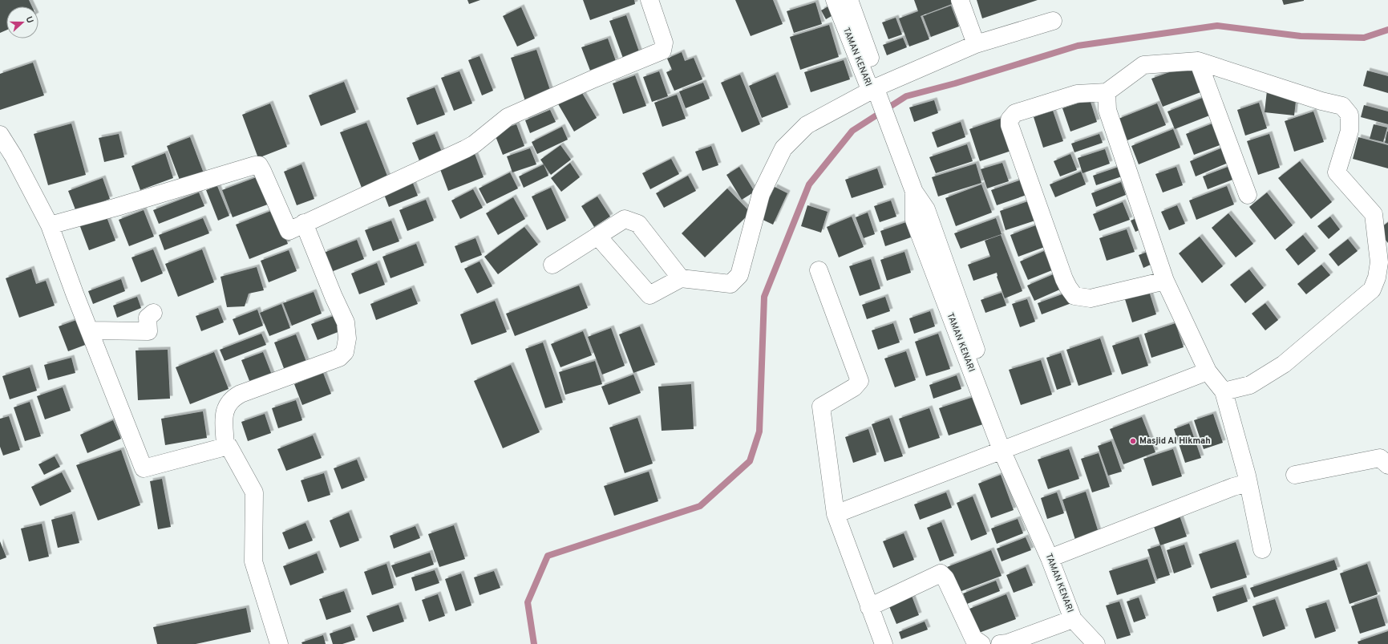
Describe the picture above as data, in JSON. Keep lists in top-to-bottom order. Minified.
{"streets":{"street":["TAMAN KENARI"]},"places":["Masjid Al Hikmah"],"north":"right"}
